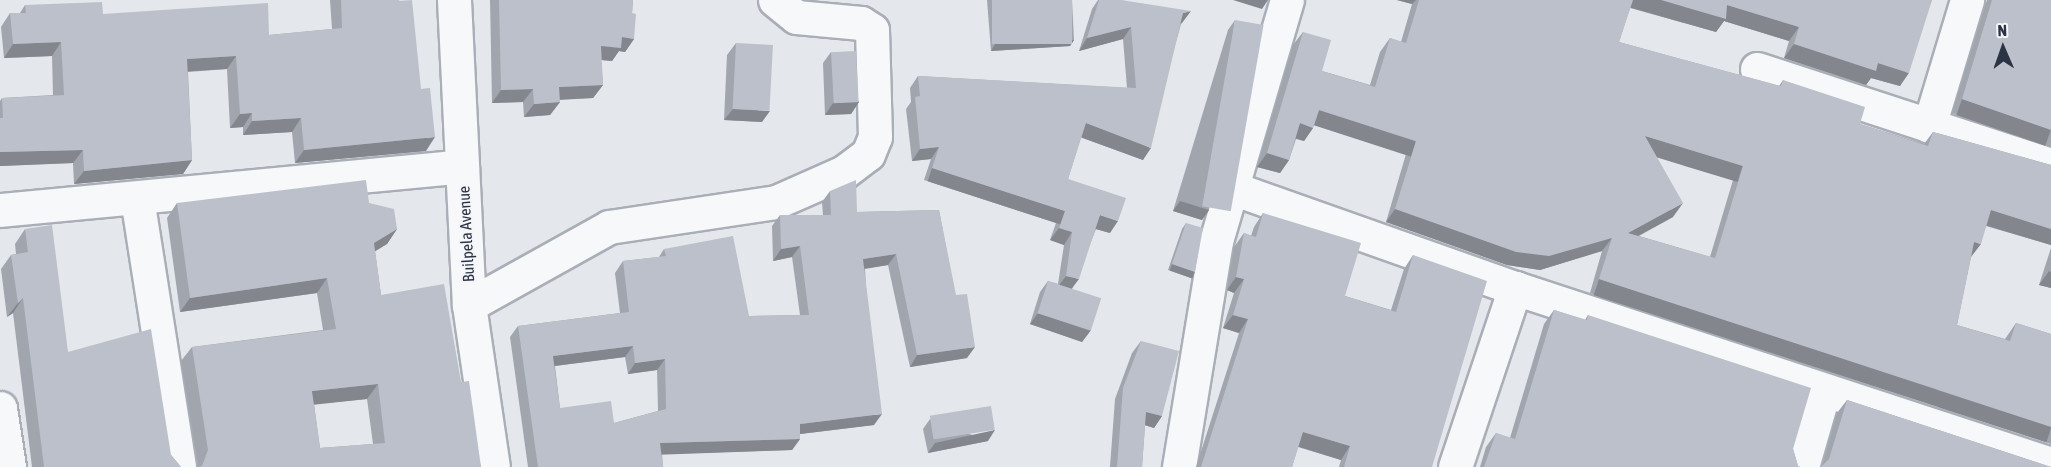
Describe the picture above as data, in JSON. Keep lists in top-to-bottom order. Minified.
{"streets":{"street":["Builpela Avenue"]},"north":"top"}
